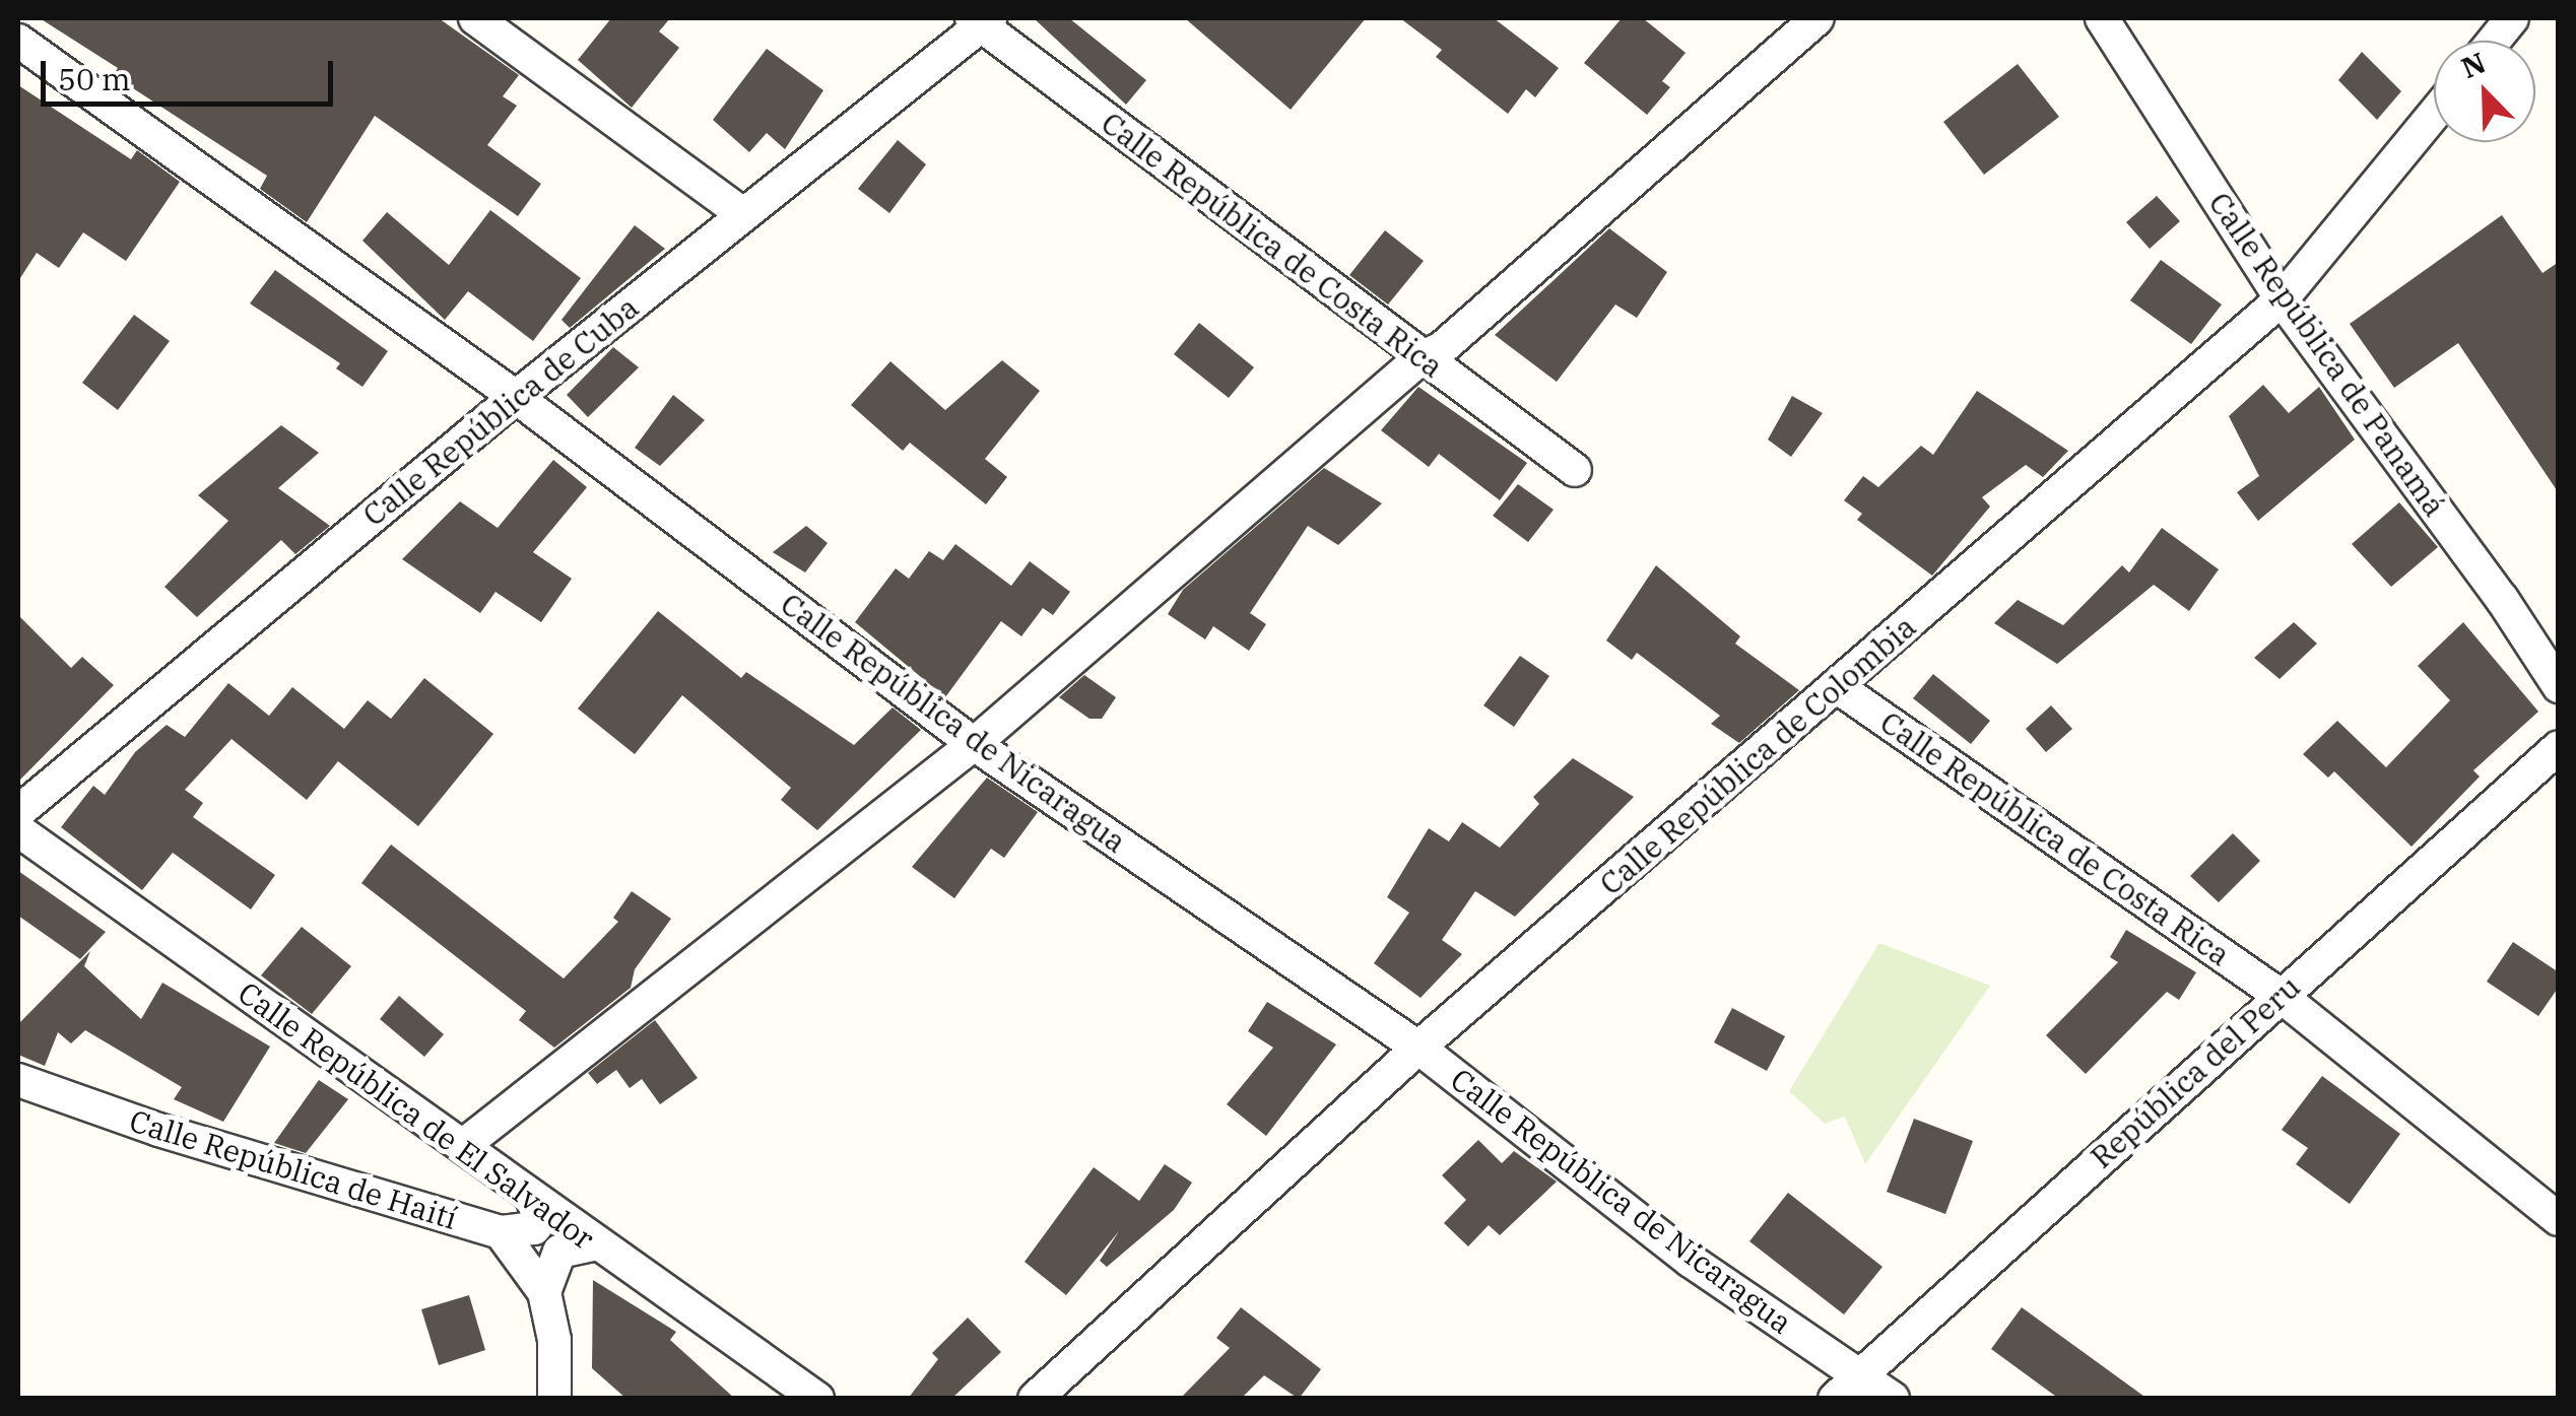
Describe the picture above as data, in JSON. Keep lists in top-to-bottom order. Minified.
{"streets":{"street":["Calle República de Costa Rica","Calle República de Panamá","Calle República de Cuba","Calle República de Nicaragua","Calle República de Colombia","República del Peru","Calle República de El Salvador","Calle República de Haití"]},"crossings":[["Calle República de Costa Rica","Calle República de Cuba"],["Calle República de Costa Rica","Calle República de Colombia"],["Calle República de Costa Rica","República del Peru"],["Calle República de Panamá","Calle República de Colombia"],["Calle República de Cuba","Calle República de Nicaragua"],["Calle República de Nicaragua","Calle República de Colombia"],["Calle República de Nicaragua","República del Peru"]],"scale_bar":"50 m","north":"top left"}
